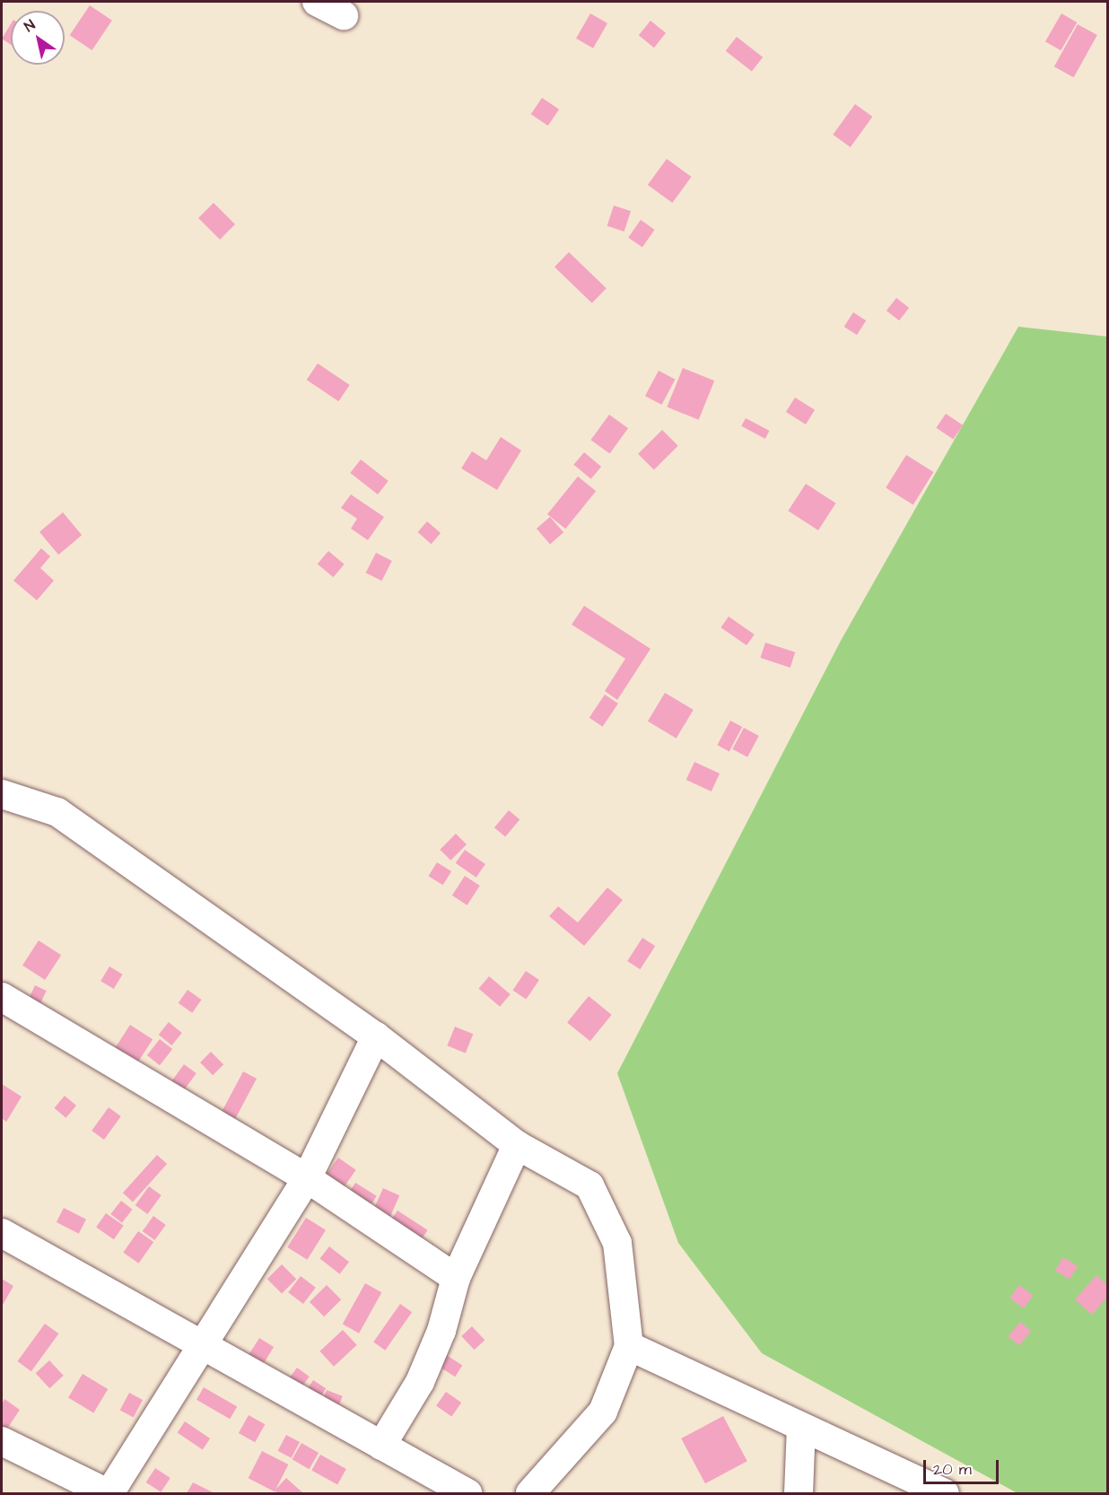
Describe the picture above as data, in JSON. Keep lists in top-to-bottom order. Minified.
{"scale_bar":"20 m","north":"top left"}
